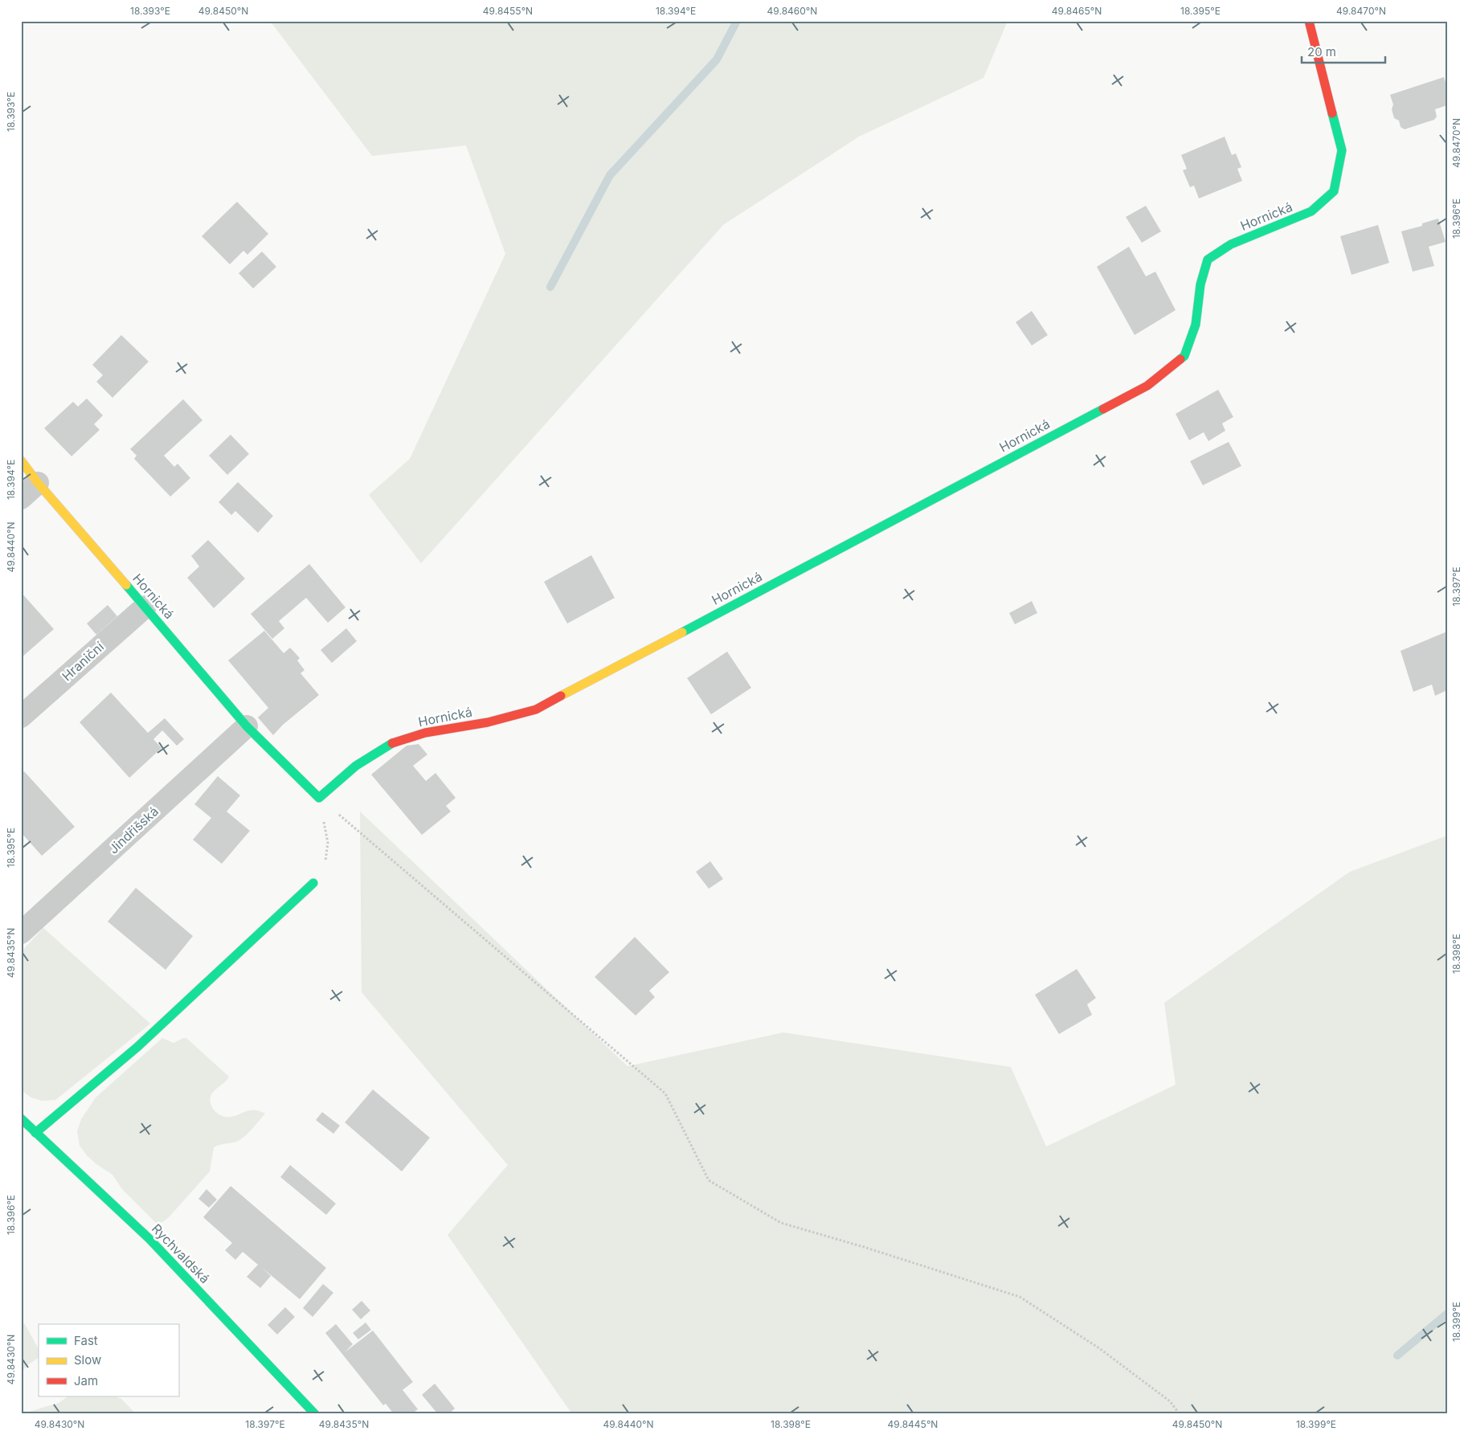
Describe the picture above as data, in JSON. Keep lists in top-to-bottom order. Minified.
{"streets":{"street":["Hornická","Hraniční","Jindřišská","Rychvaldská"]},"crossings":[["Hornická","Hraniční"],["Hornická","Jindřišská"]],"legend":["Fast","Slow","Jam"],"scale_bar":"20 m","coordinates":["18.393°E","49.8450°N","49.8455°N","18.394°E","49.8460°N","49.8465°N","18.395°E","49.8470°N","18.396°E","49.8440°N","18.397°E","49.8435°N","18.398°E","18.399°E","49.8430°N","49.8445°N"]}
